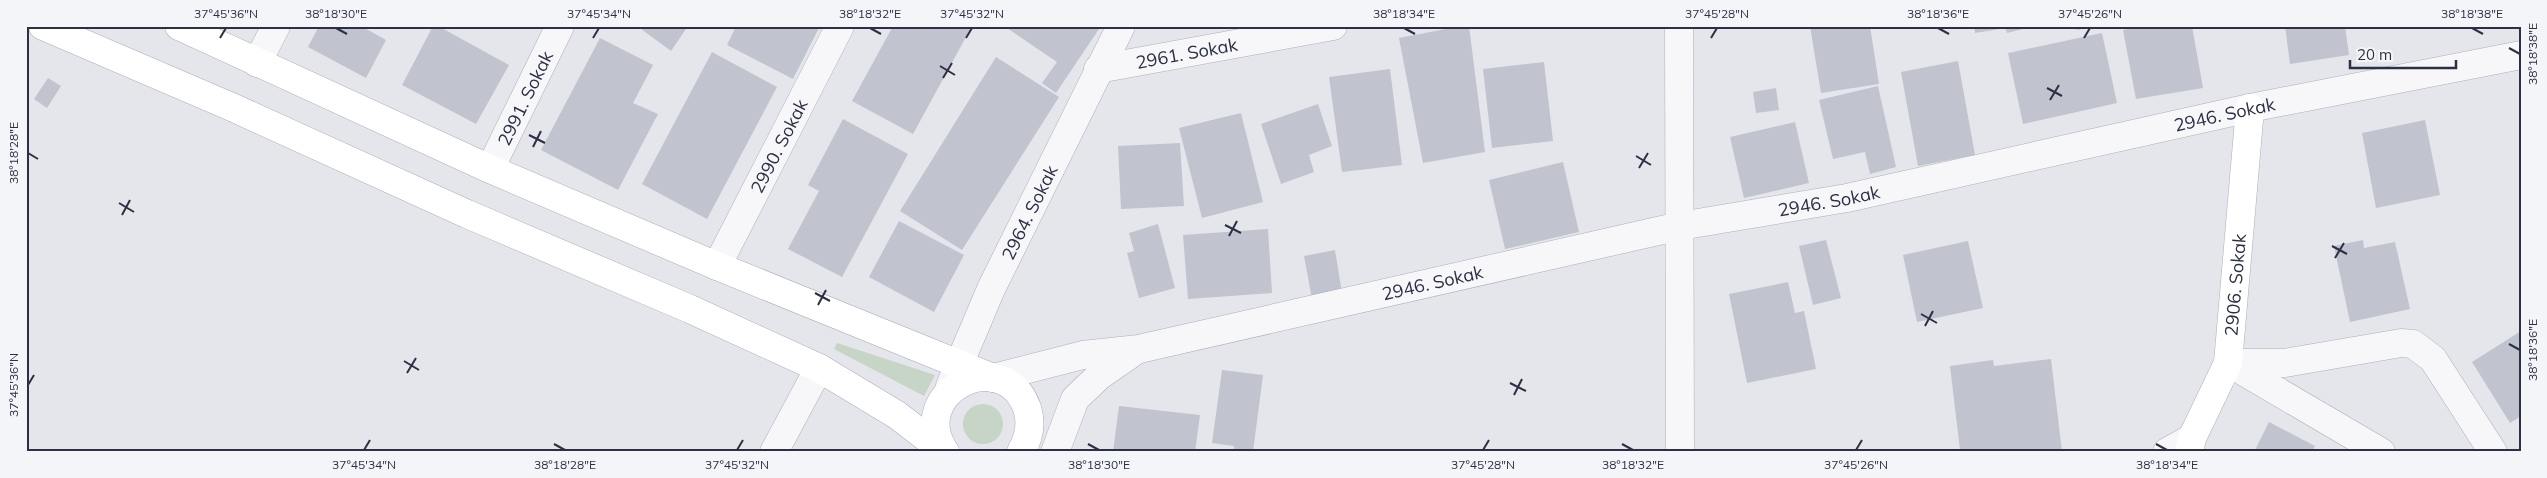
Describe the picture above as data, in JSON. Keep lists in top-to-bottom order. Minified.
{"streets":{"main road":["2906. Sokak"],"street":["2961. Sokak","2991. Sokak","2946. Sokak","2990. Sokak","2964. Sokak"]},"crossings":[["2961. Sokak","2964. Sokak"],["2946. Sokak","2906. Sokak"]],"scale_bar":"20 m","coordinates":["37°45'36\"N","38°18'30\"E","37°45'34\"N","38°18'32\"E","37°45'32\"N","38°18'34\"E","37°45'28\"N","38°18'36\"E","37°45'26\"N","38°18'38\"E","38°18'28\"E"]}
